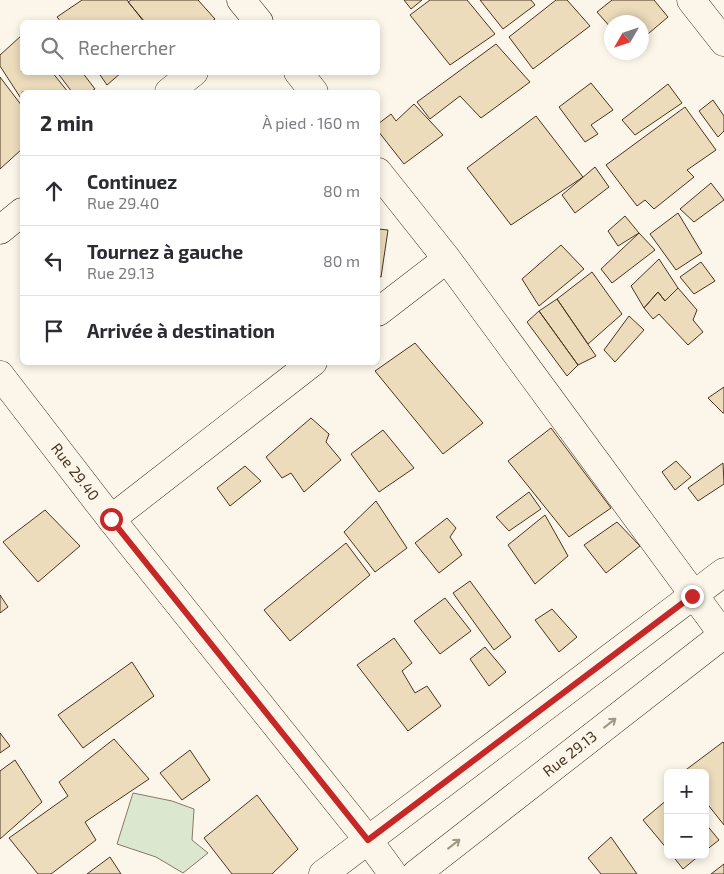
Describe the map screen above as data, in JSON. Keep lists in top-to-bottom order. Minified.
{"streets":{"street":["Rue 29.40","Rue 29.13"]},"north":"bottom left","page":{"search":"Rechercher","heading":["2 min","À pied · 160 m"],"list":[["Continuez","Rue 29.40","80 m"],["Tournez à gauche","Rue 29.13","80 m"],"Arrivée à destination"],"map_buttons":["+","−"]}}
